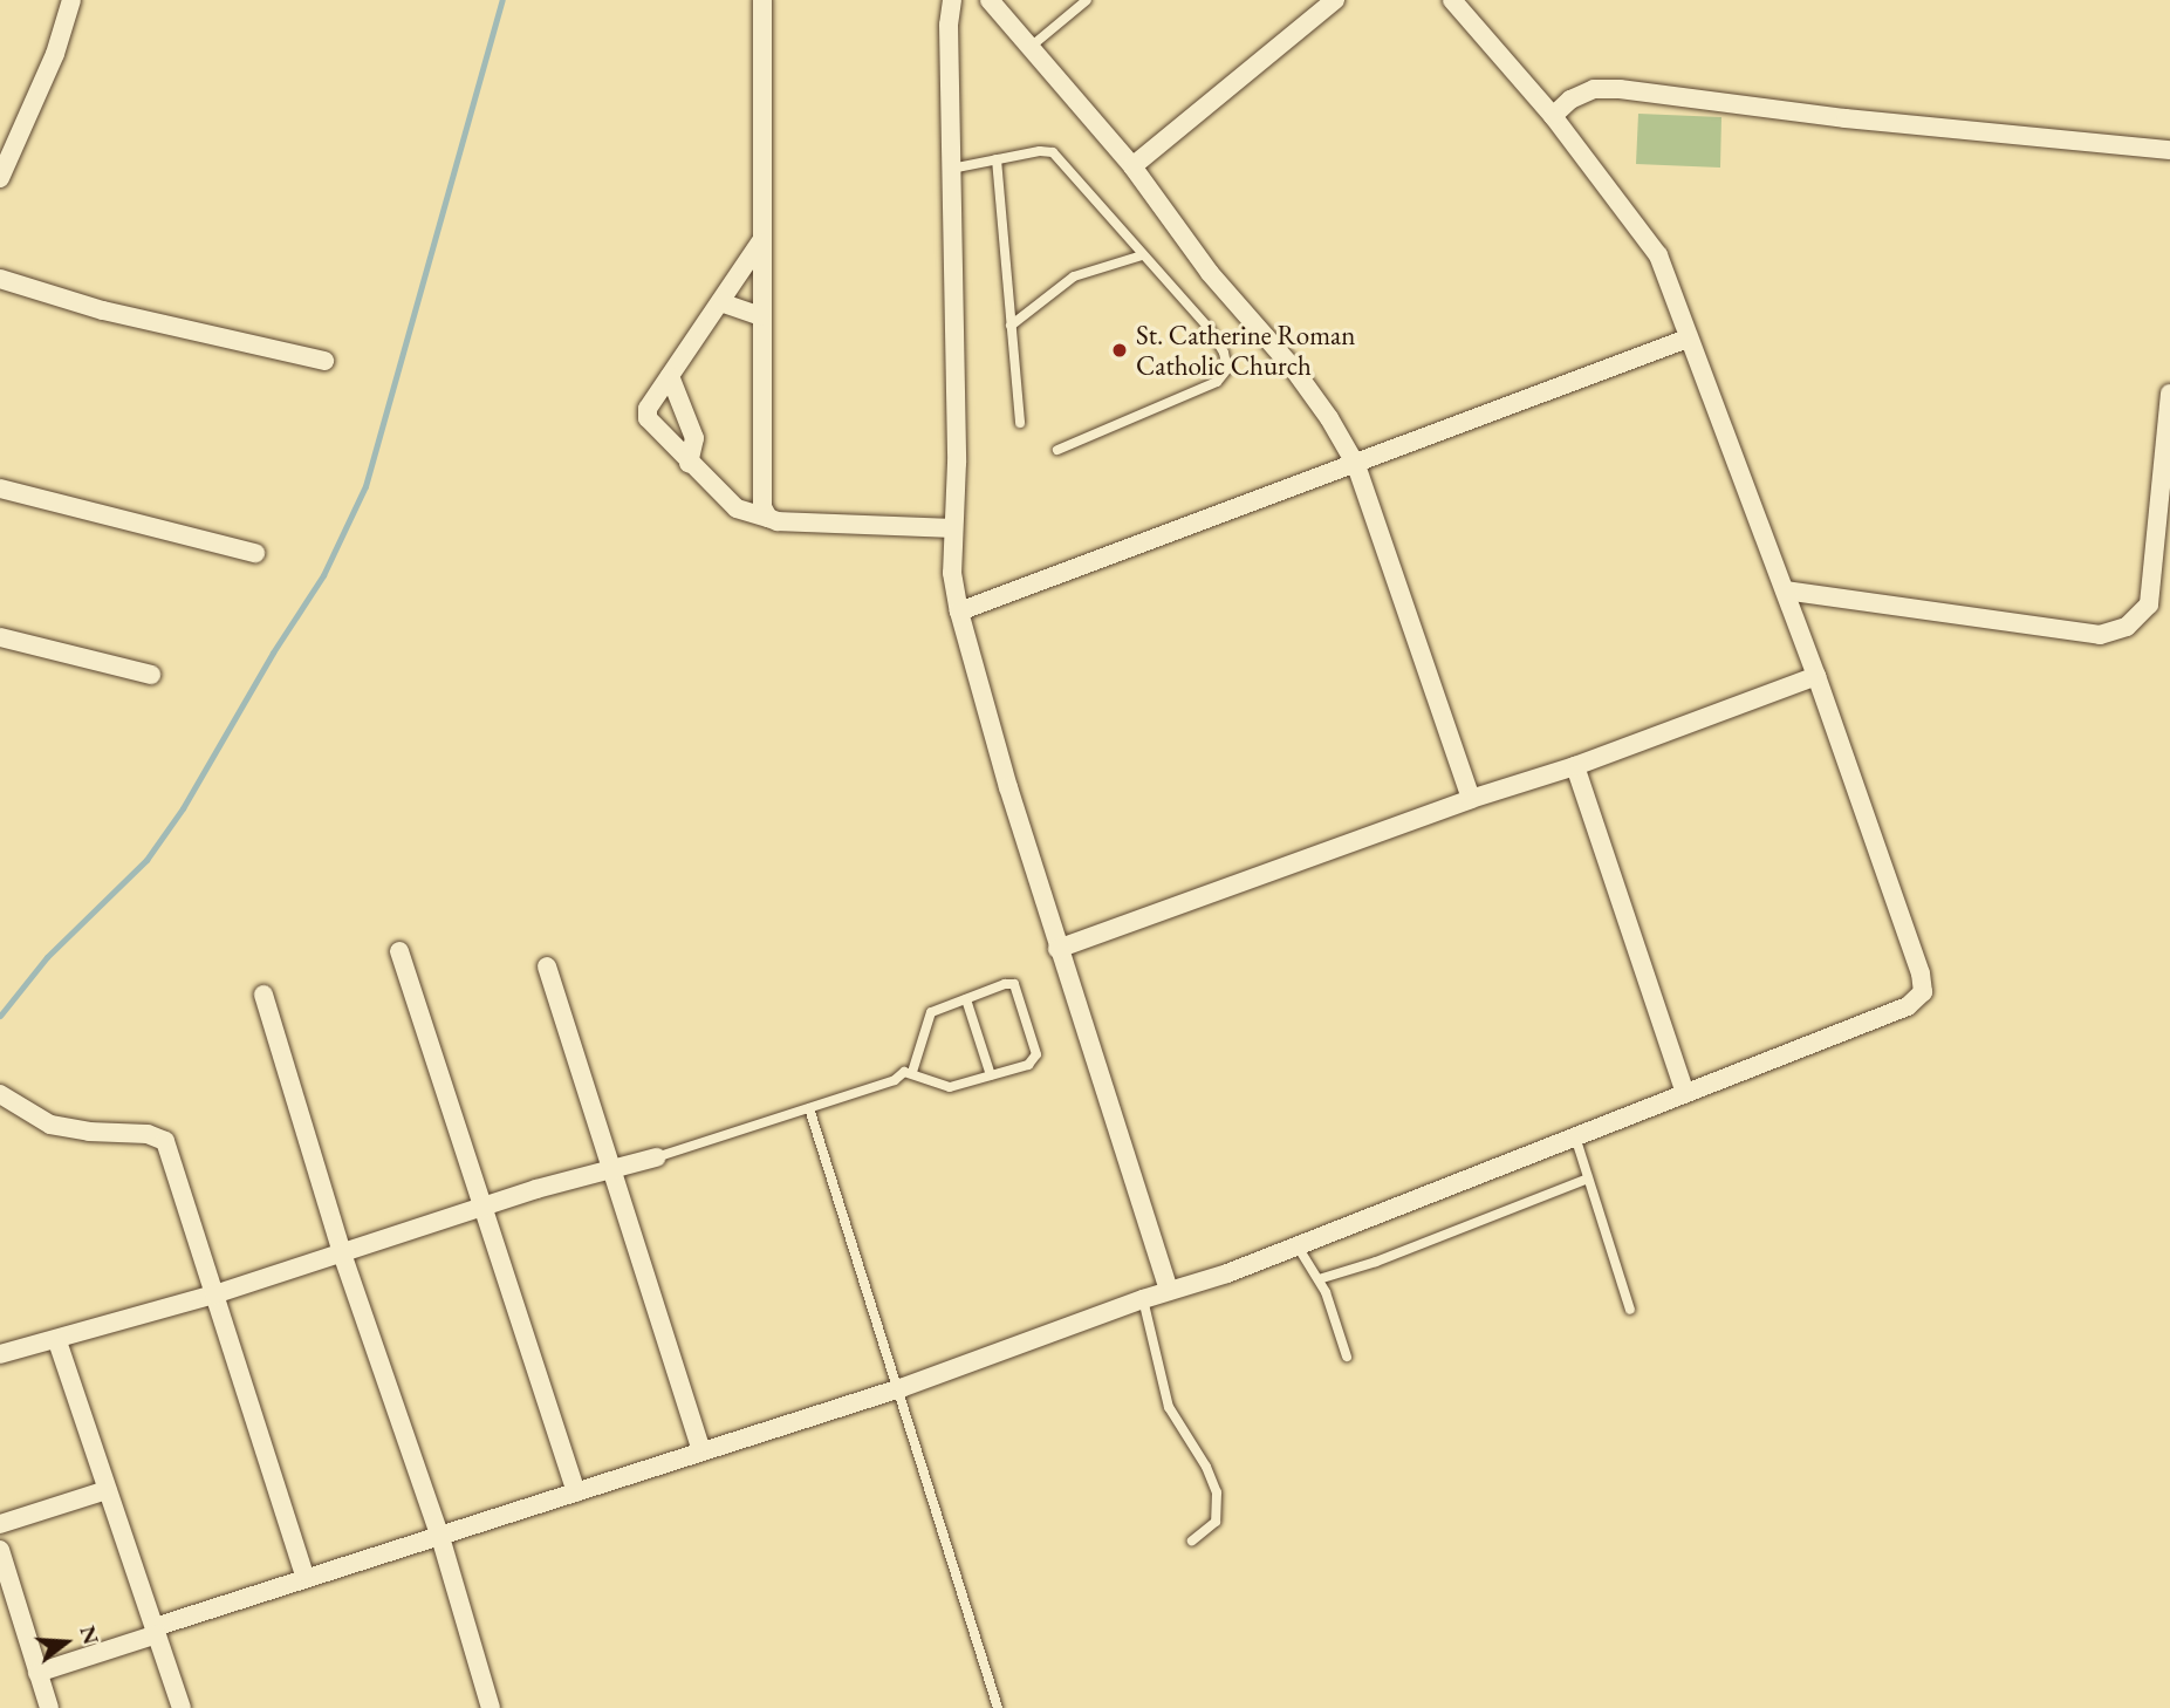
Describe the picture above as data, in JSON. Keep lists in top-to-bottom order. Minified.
{"places":["St. Catherine Roman Catholic Church"],"north":"right"}
